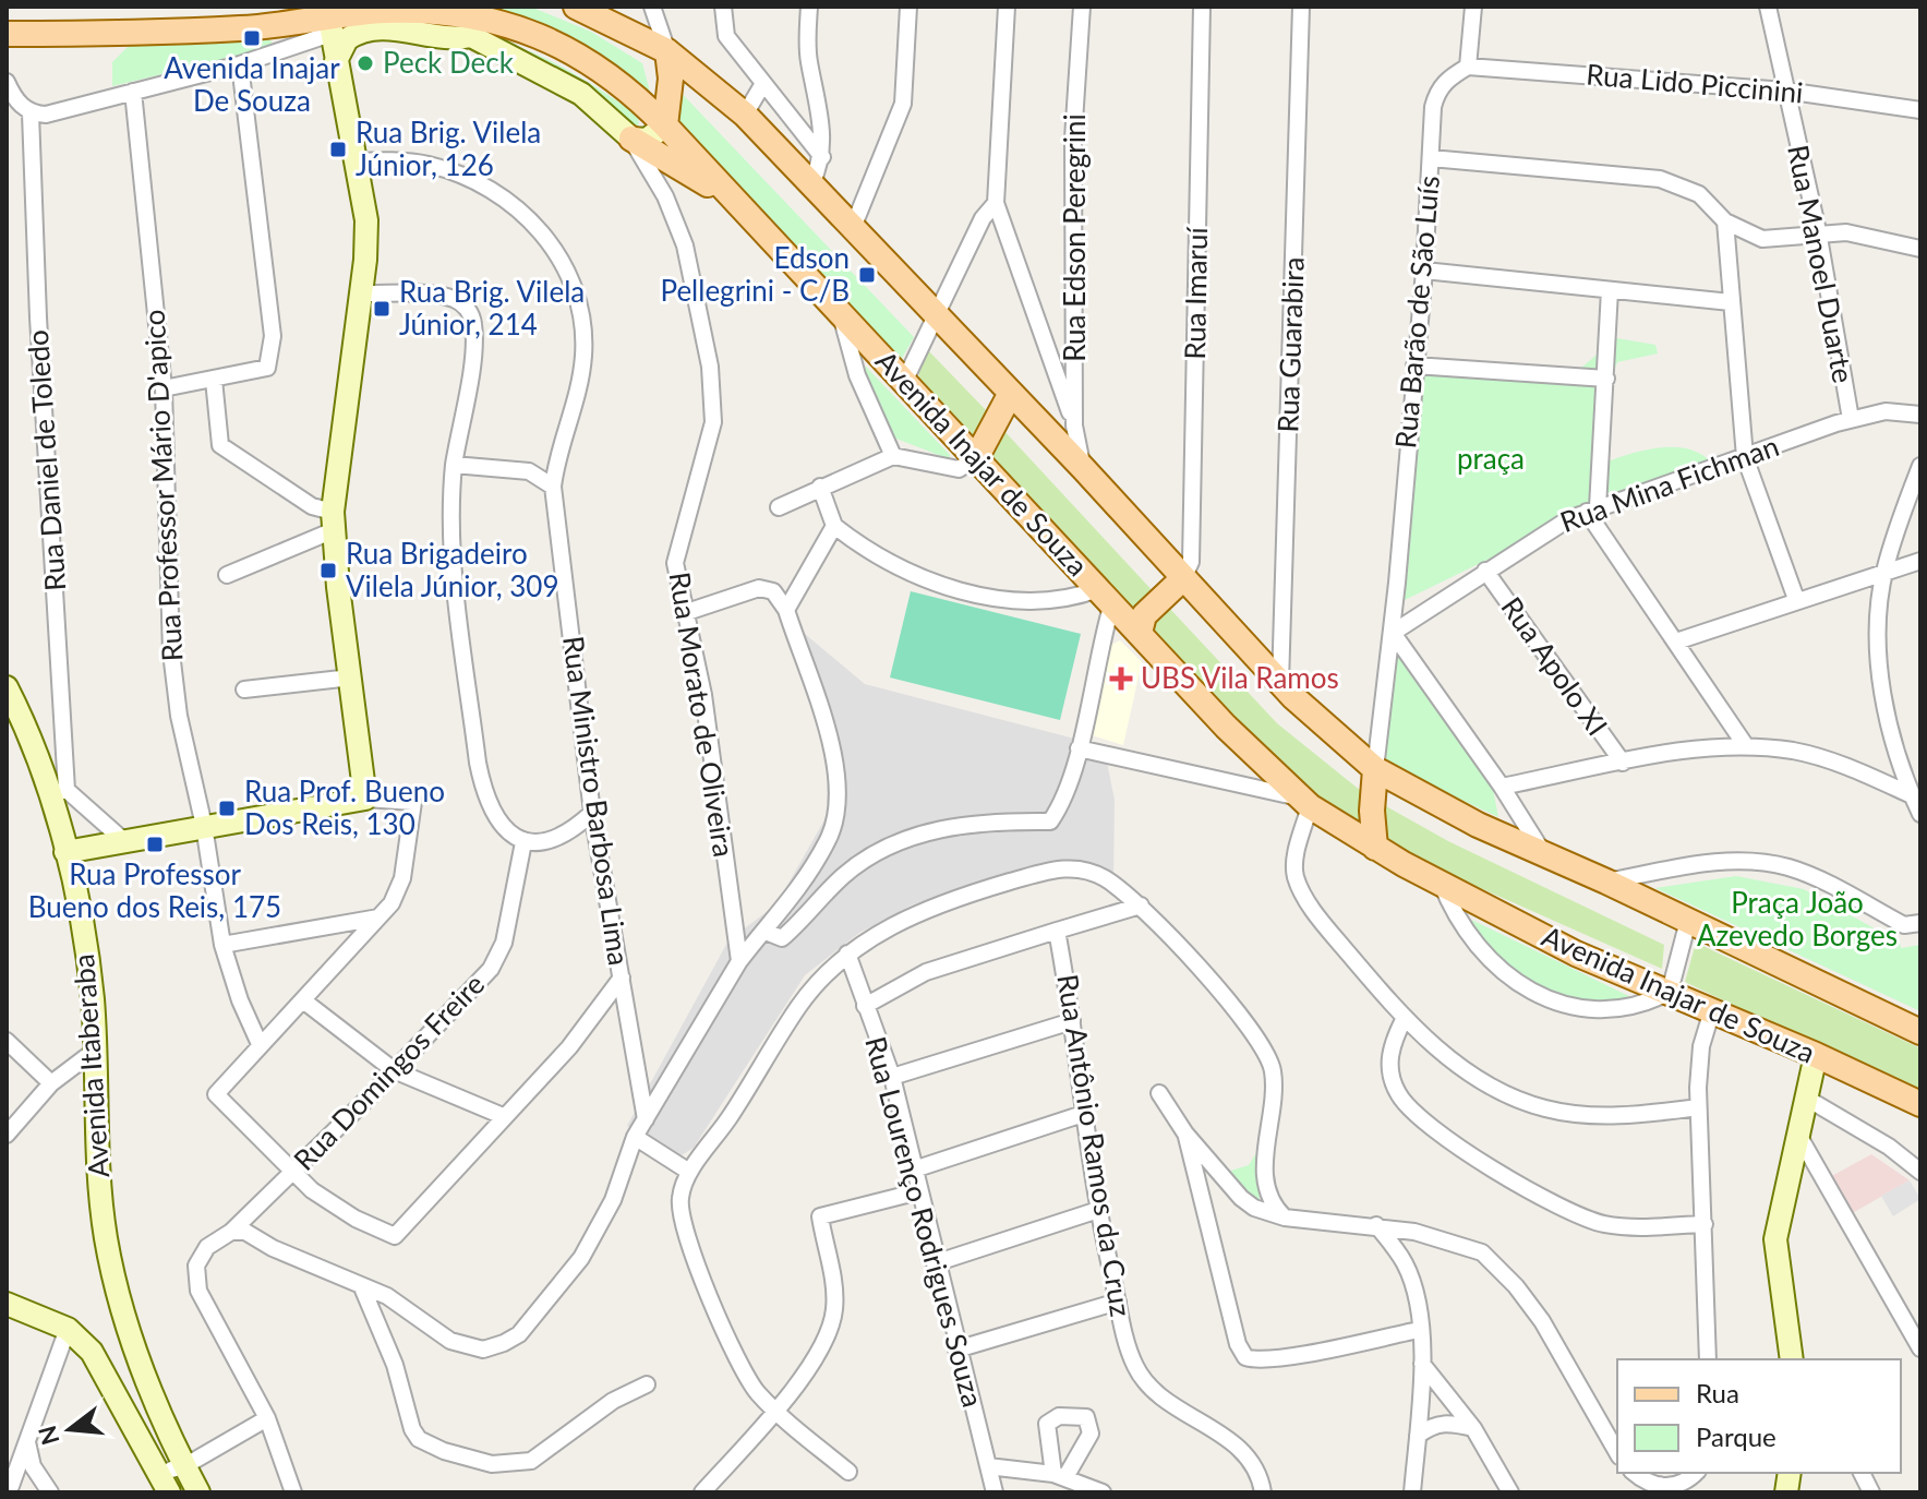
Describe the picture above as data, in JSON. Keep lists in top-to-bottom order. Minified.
{"streets":{"main road":["Avenida Inajar de Souza"],"street":["Rua Lido Piccinini","Rua Edson Peregrini","Rua Manoel Duarte","Rua Imaruí","Rua Barão de São Luís","Rua Guarabira","Rua Daniel de Toledo","Rua Mina Fichman","Rua Professor Mário D'apico","Rua Apolo XI","Rua Morato de Oliveira","Rua Ministro Barbosa Lima","Avenida Itaberaba","Rua Domingos Freire","Rua Antônio Ramos da Cruz","Rua Lourenço Rodrigues Souza"]},"crossings":[["Rua Lido Piccinini","Rua Manoel Duarte"],["Rua Lido Piccinini","Rua Barão de São Luís"],["Rua Manoel Duarte","Rua Mina Fichman"],["Rua Barão de São Luís","Rua Mina Fichman"],["Rua Daniel de Toledo","Avenida Itaberaba"],["Rua Mina Fichman","Rua Apolo XI"]],"parks":["praça","Praça João Azevedo Borges"],"places":{"transit":["Avenida Inajar De Souza","Rua Brig. Vilela Júnior, 126","Edson Pellegrini - C/B","Rua Brig. Vilela Júnior, 214","Rua Brigadeiro Vilela Júnior, 309","Rua Prof. Bueno Dos Reis, 130","Rua Professor Bueno dos Reis, 175"],"other":["Peck Deck"],"health":["UBS Vila Ramos"]},"legend":["Rua","Parque"],"north":"left"}
